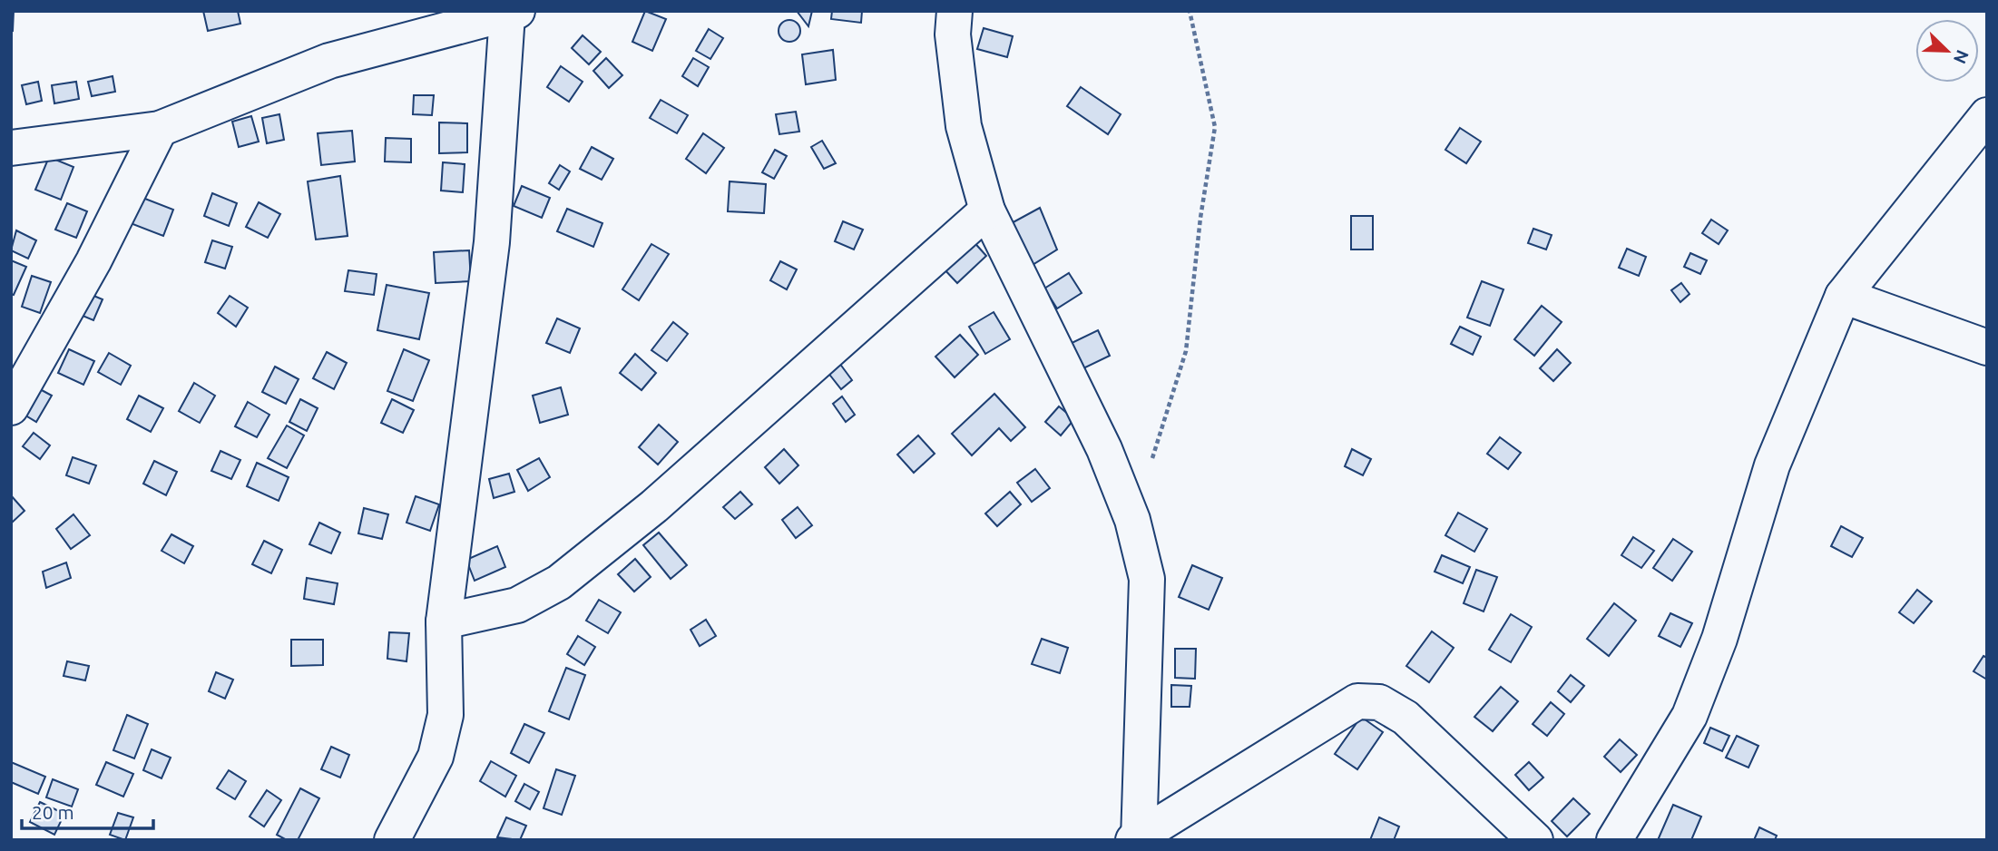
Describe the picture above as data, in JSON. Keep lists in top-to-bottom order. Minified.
{"scale_bar":"20 m","north":"bottom right"}
